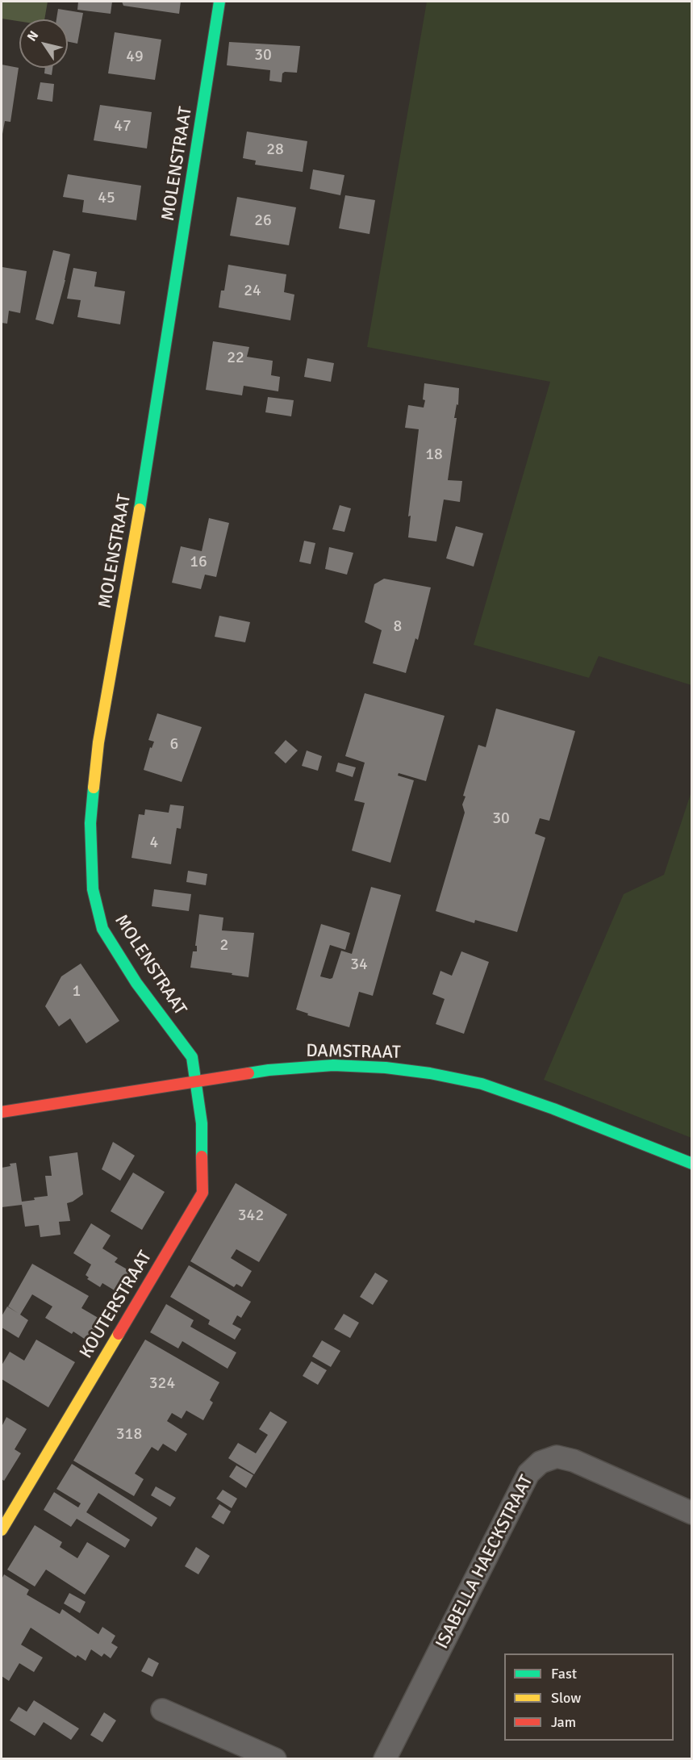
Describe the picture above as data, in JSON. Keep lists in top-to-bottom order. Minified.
{"streets":{"street":["MOLENSTRAAT","DAMSTRAAT","KOUTERSTRAAT","ISABELLA HAECKSTRAAT"]},"crossings":[["MOLENSTRAAT","DAMSTRAAT"],["MOLENSTRAAT","KOUTERSTRAAT"],["DAMSTRAAT","KOUTERSTRAAT"]],"house_numbers":["30","49","47","28","45","26","24","22","18","16","8","6","30","4","2","34","1","342","324","318"],"legend":["Fast","Slow","Jam"],"north":"top left"}
